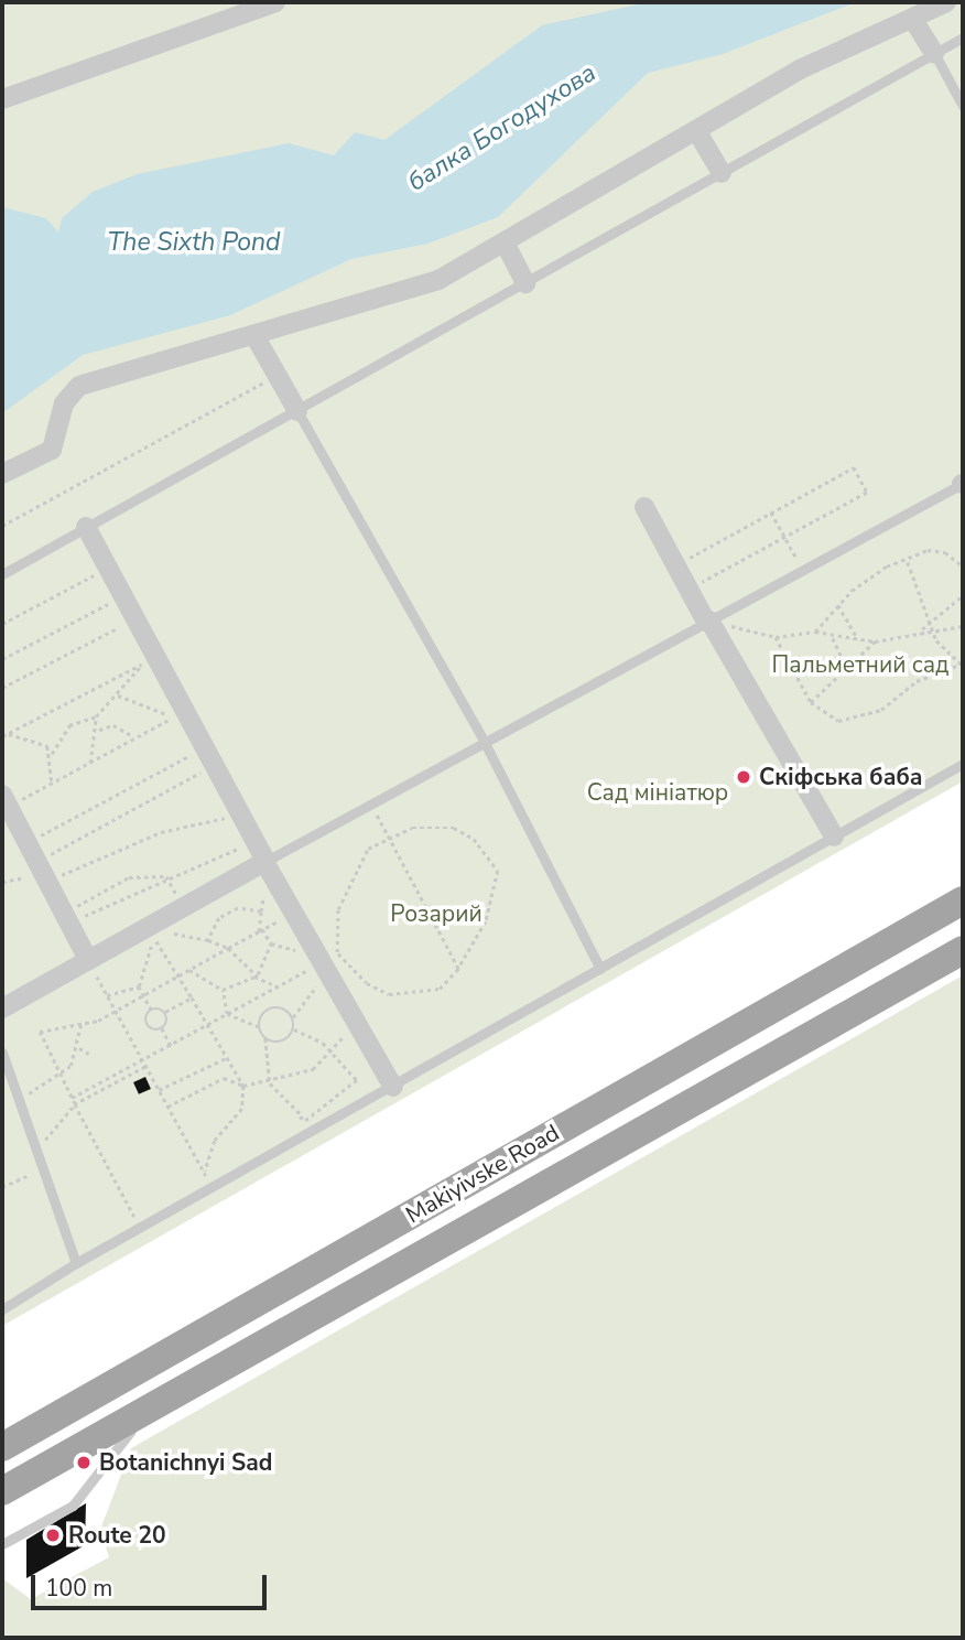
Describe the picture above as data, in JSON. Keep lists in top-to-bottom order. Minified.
{"streets":{"main road":["Makiyivske Road"]},"water":["балка Богодухова","The Sixth Pond"],"parks":["Пальметний сад","Сад мініатюр","Розарий"],"places":["Скіфська баба","Botanichnyi Sad","Route 20"],"scale_bar":"100 m"}
